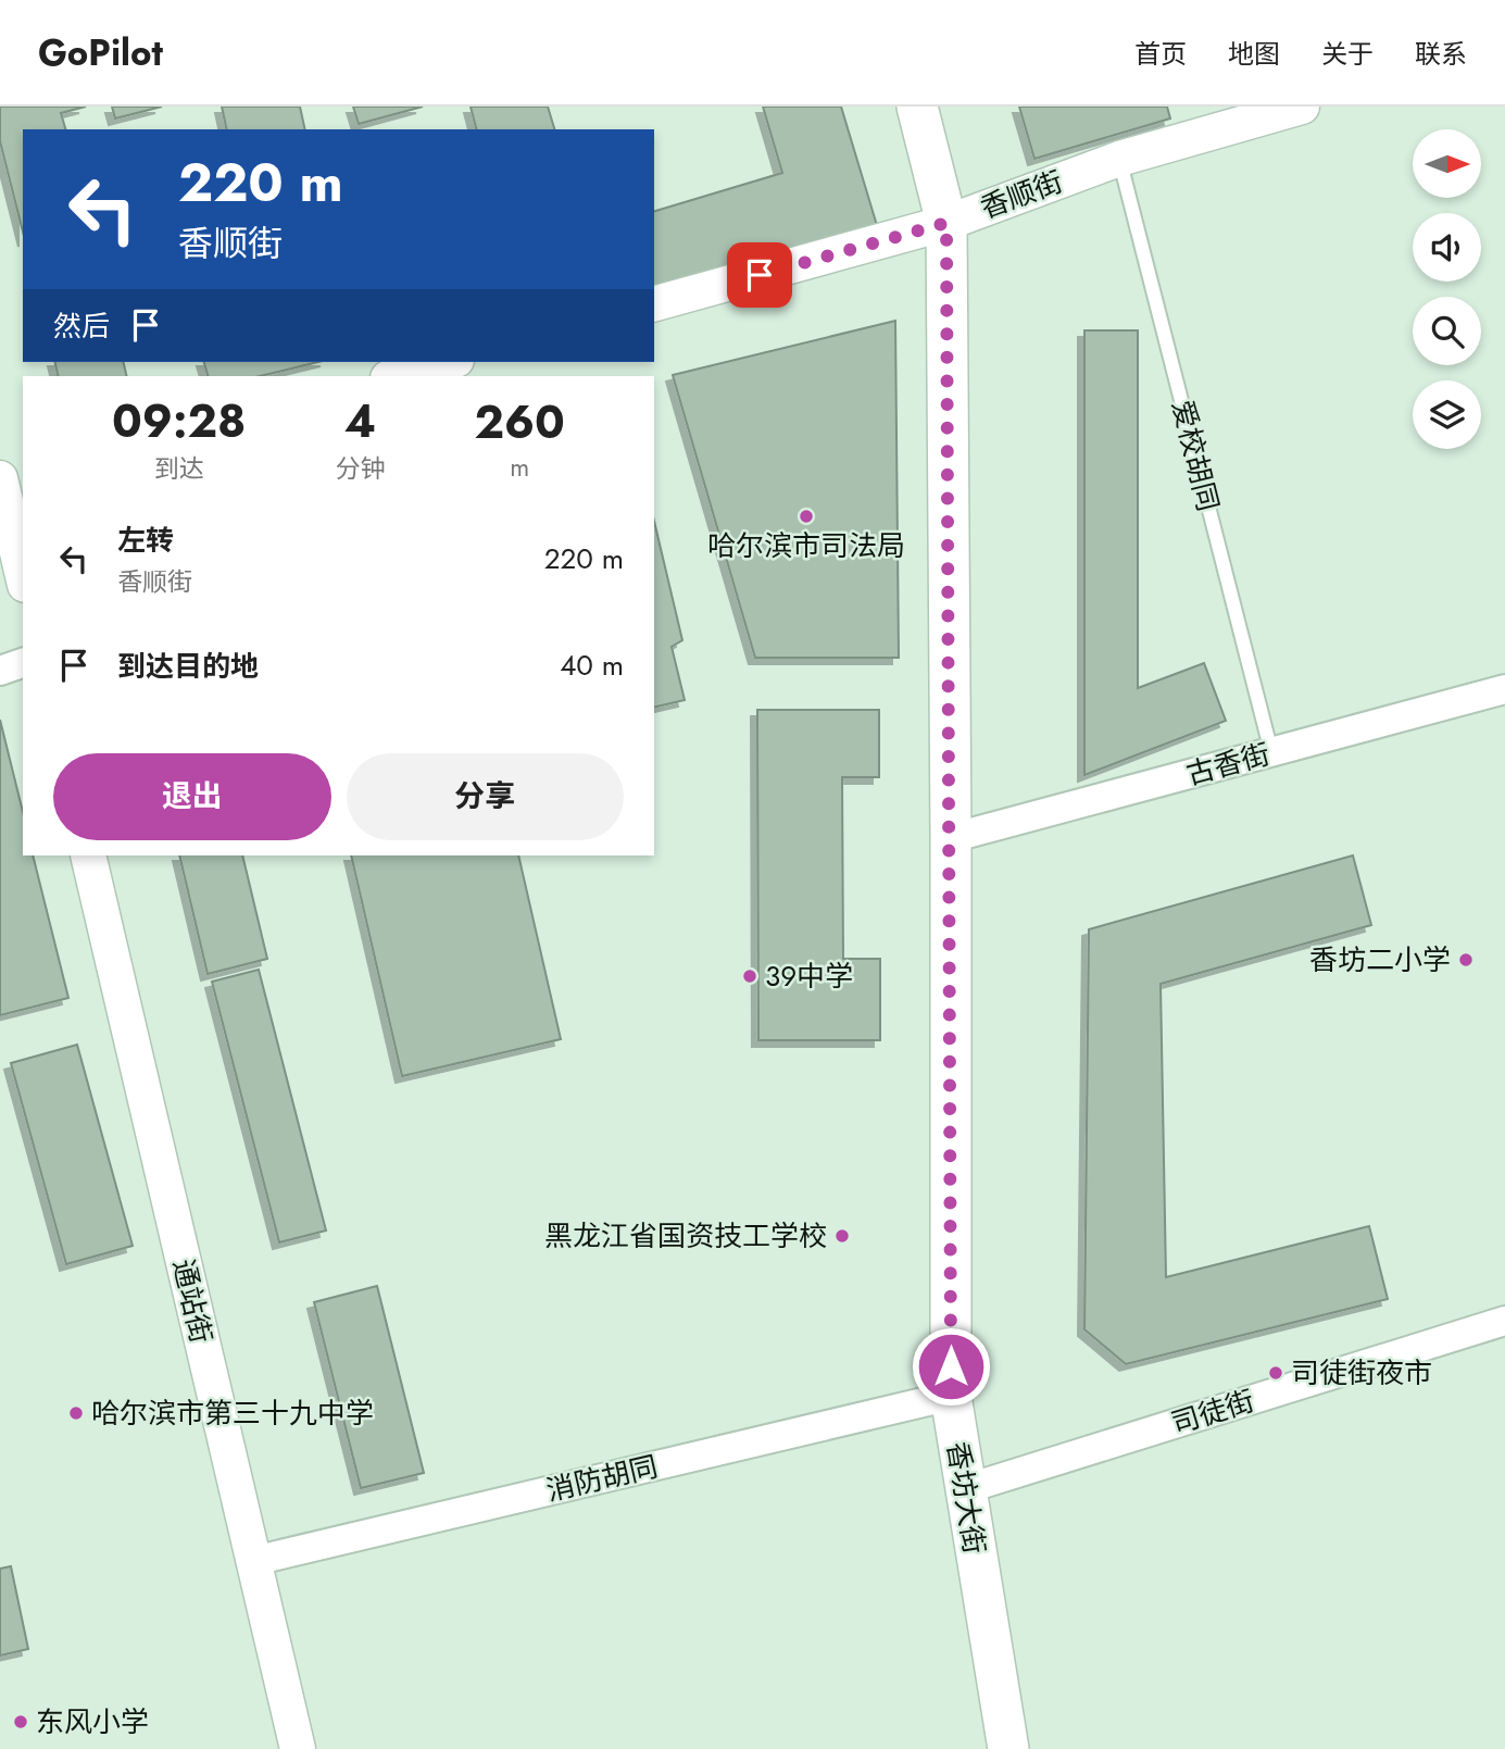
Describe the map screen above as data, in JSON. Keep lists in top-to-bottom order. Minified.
{"streets":{"main road":["香坊大街"],"street":["香顺街","古香街","通站街","司徒街","消防胡同"],"lane":["爱校胡同"]},"crossings":[["香顺街","爱校胡同"],["香顺街","香坊大街"],["爱校胡同","古香街"],["古香街","香坊大街"],["通站街","消防胡同"],["司徒街","香坊大街"],["消防胡同","香坊大街"]],"places":["哈尔滨市司法局","香坊二小学","39中学","黑龙江省国资技工学校","司徒街夜市","哈尔滨市第三十九中学","东风小学"],"north":"right","page":{"header":"GoPilot","nav":["首页","地图","关于","联系"],"turn":["220 m","香顺街"],"then":"然后","eta":["09:28","到达","4","分钟","260","m"],"list":[{"name":"左转","note":"香顺街","value":"220 m"},{"name":"到达目的地","value":"40 m"}],"buttons":["退出","分享"]}}
